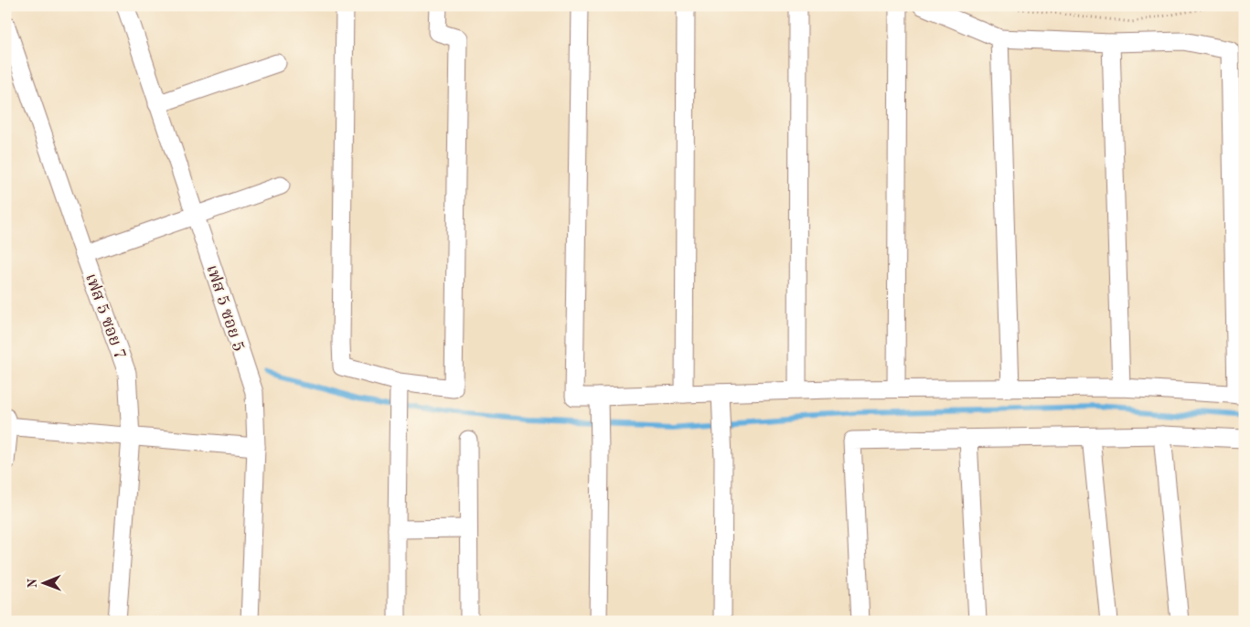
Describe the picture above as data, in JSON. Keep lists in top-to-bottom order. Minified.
{"streets":{"street":["เฟส 5 ซอย 5","เฟส 5 ซอย 7"]},"north":"left"}
